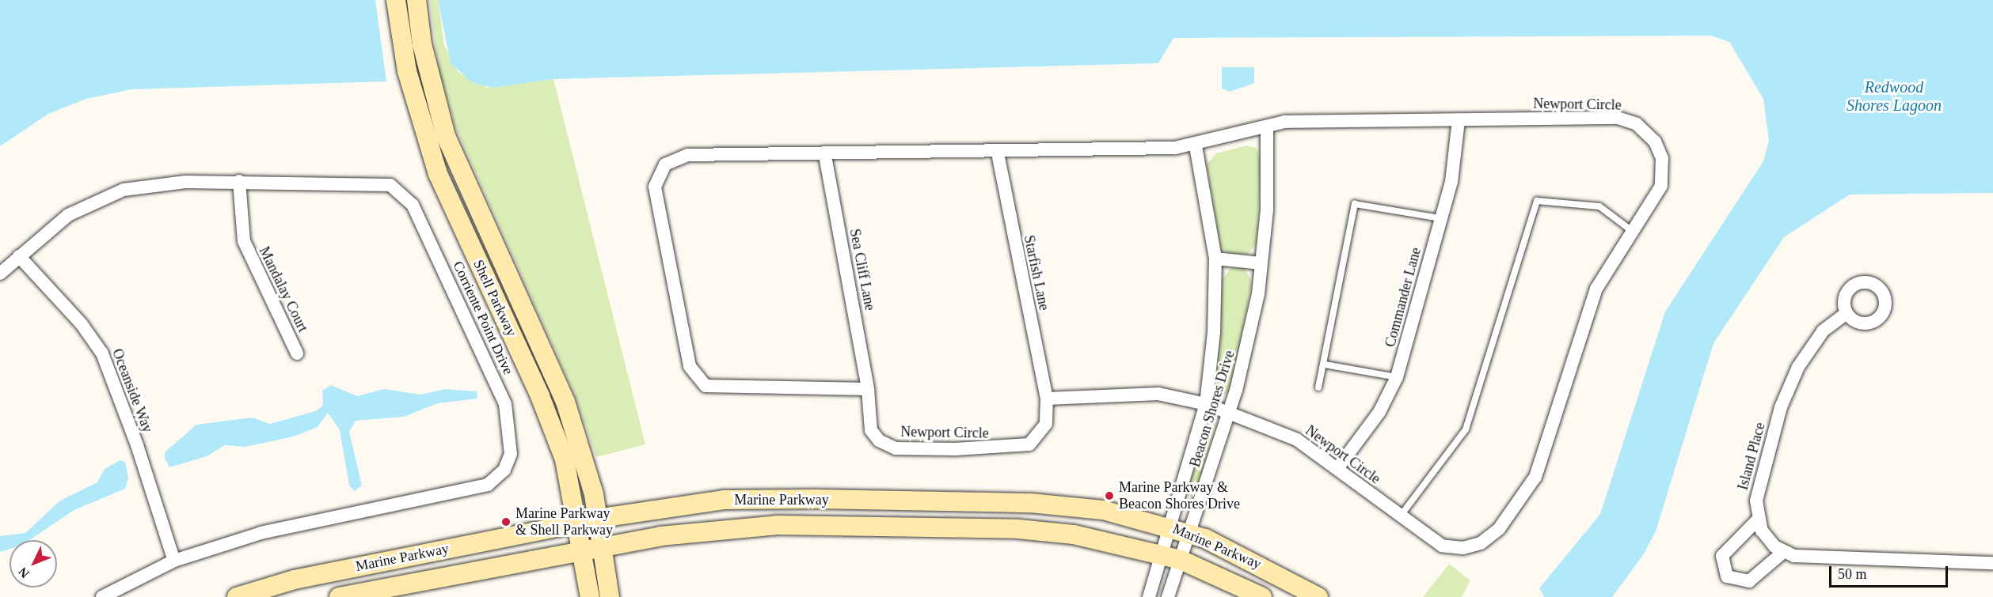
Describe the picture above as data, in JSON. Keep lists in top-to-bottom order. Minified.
{"streets":{"main road":["Shell Parkway","Marine Parkway"],"street":["Newport Circle","Sea Cliff Lane","Starfish Lane","Mandalay Court","Commander Lane","Corriente Point Drive","Oceanside Way","Beacon Shores Drive","Island Place"]},"crossings":[["Newport Circle","Sea Cliff Lane"],["Newport Circle","Starfish Lane"],["Newport Circle","Commander Lane"],["Newport Circle","Beacon Shores Drive"],["Mandalay Court","Corriente Point Drive"],["Shell Parkway","Marine Parkway"],["Corriente Point Drive","Oceanside Way"],["Beacon Shores Drive","Marine Parkway"]],"water":["Redwood Shores Lagoon"],"places":["Marine Parkway & Beacon Shores Drive","Marine Parkway & Shell Parkway"],"scale_bar":"50 m","north":"bottom left"}
